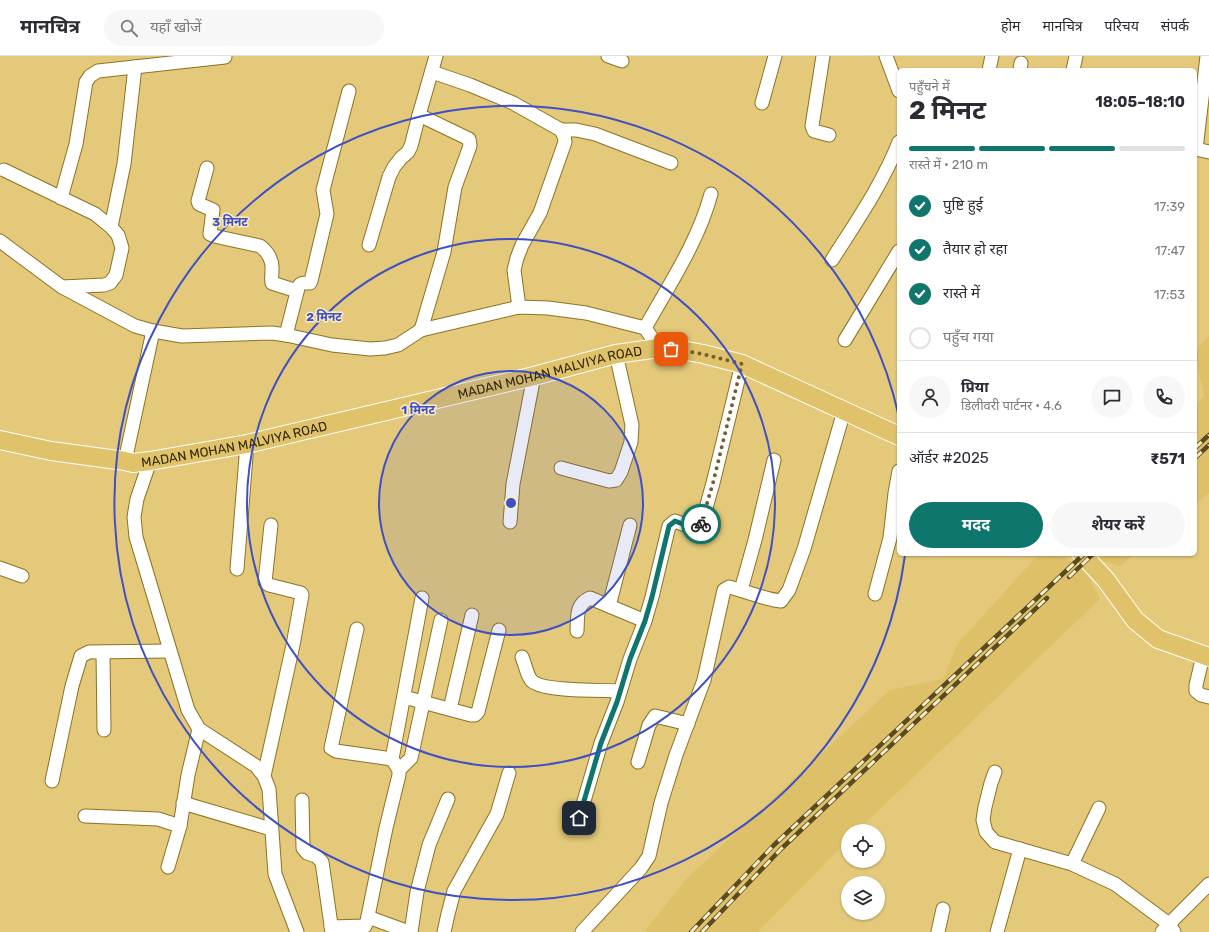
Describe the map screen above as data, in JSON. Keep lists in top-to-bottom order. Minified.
{"streets":{"highway":["MADAN MOHAN MALVIYA ROAD"]},"page":{"header":"मानचित्र","search":"यहाँ खोजें","nav":["होम","मानचित्र","परिचय","संपर्क"],"heading":["2 मिनट","पहुँचने में","18:05–18:10"],"panel":["प्रिया","डिलीवरी पार्टनर · 4.6","ऑर्डर #2025","₹571"],"bar":"रास्ते में · 210 m","list":[["पुष्टि हुई","17:39"],["तैयार हो रहा","17:47"],["रास्ते में","17:53"],"पहुँच गया"],"buttons":["मदद","शेयर करें"]},"rings":["3 मिनट","2 मिनट","1 मिनट"]}
